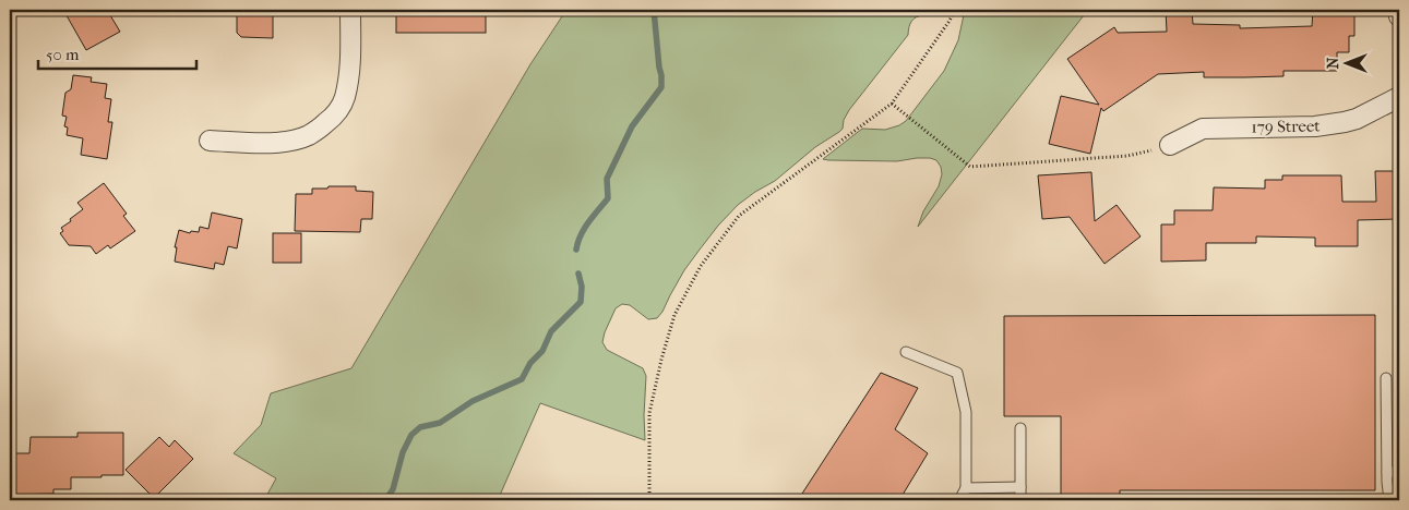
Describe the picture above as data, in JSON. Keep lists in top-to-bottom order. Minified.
{"streets":{"street":["179 Street"]},"scale_bar":"50 m","north":"left"}
